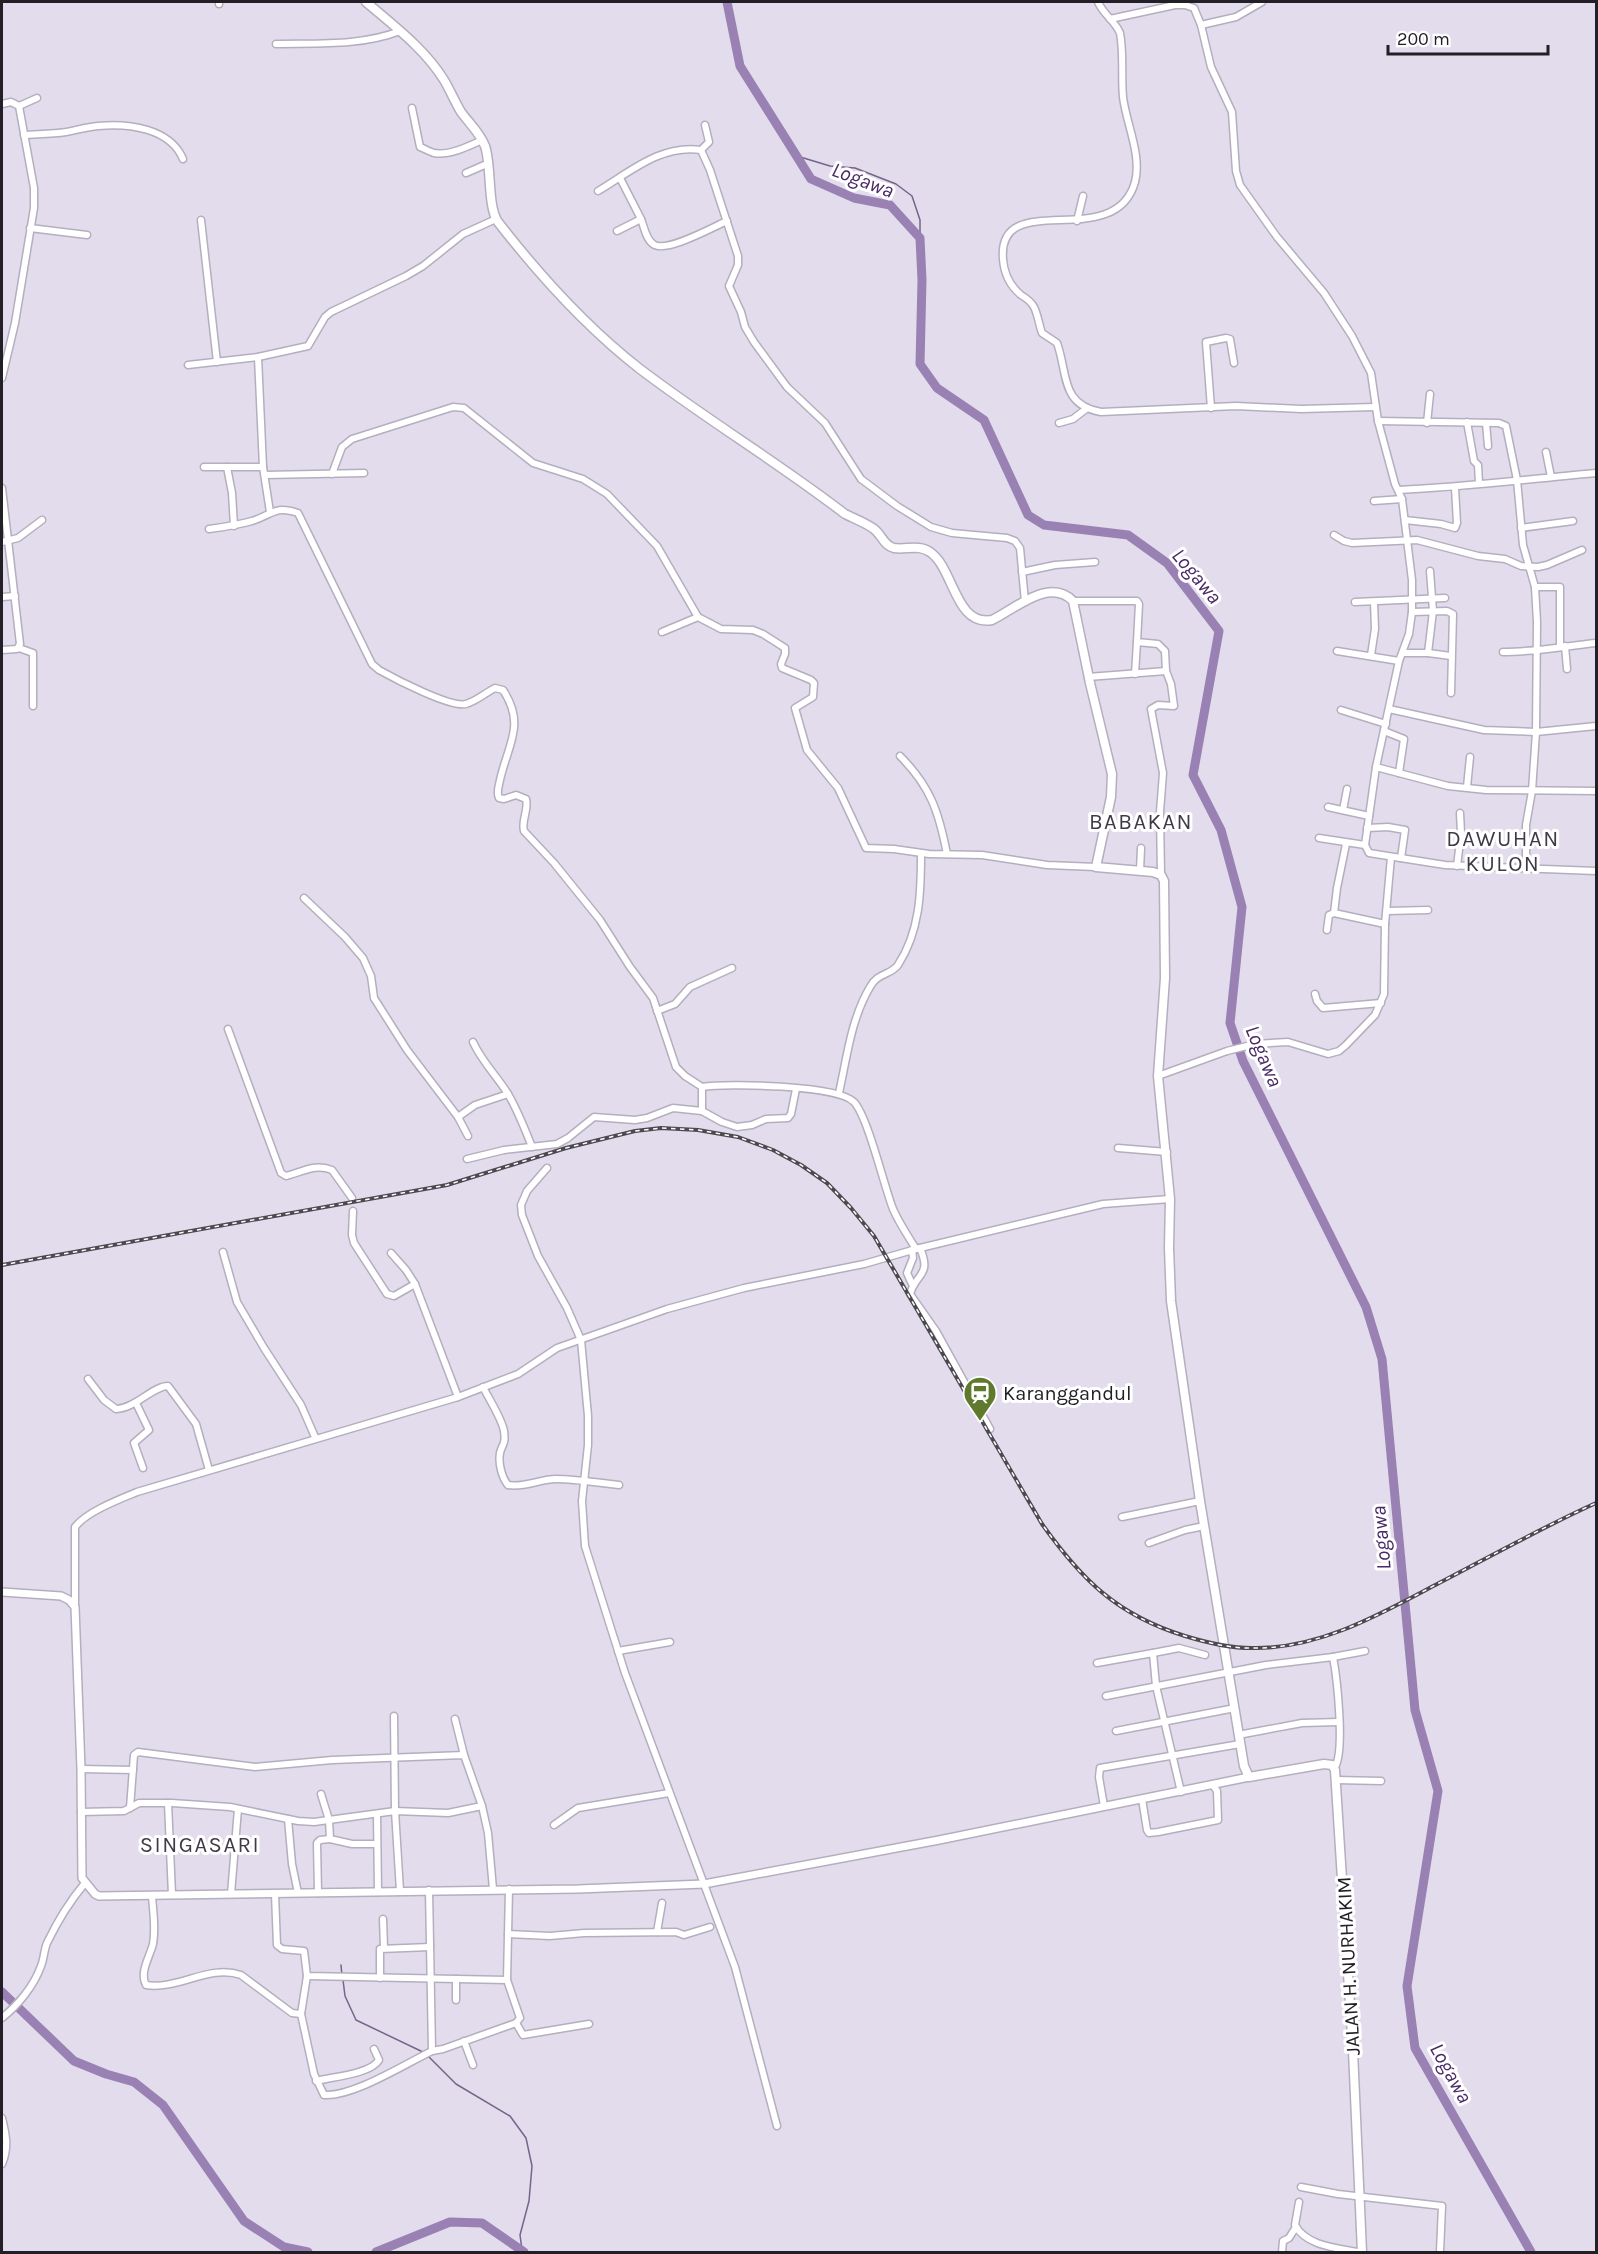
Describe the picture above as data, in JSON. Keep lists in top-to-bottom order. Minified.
{"streets":{"main road":["JALAN H. NURHAKIM"]},"districts":["BABAKAN","DAWUHAN KULON","SINGASARI"],"water":["Logawa"],"places":{"station":["Karanggandul"]},"scale_bar":"200 m"}
